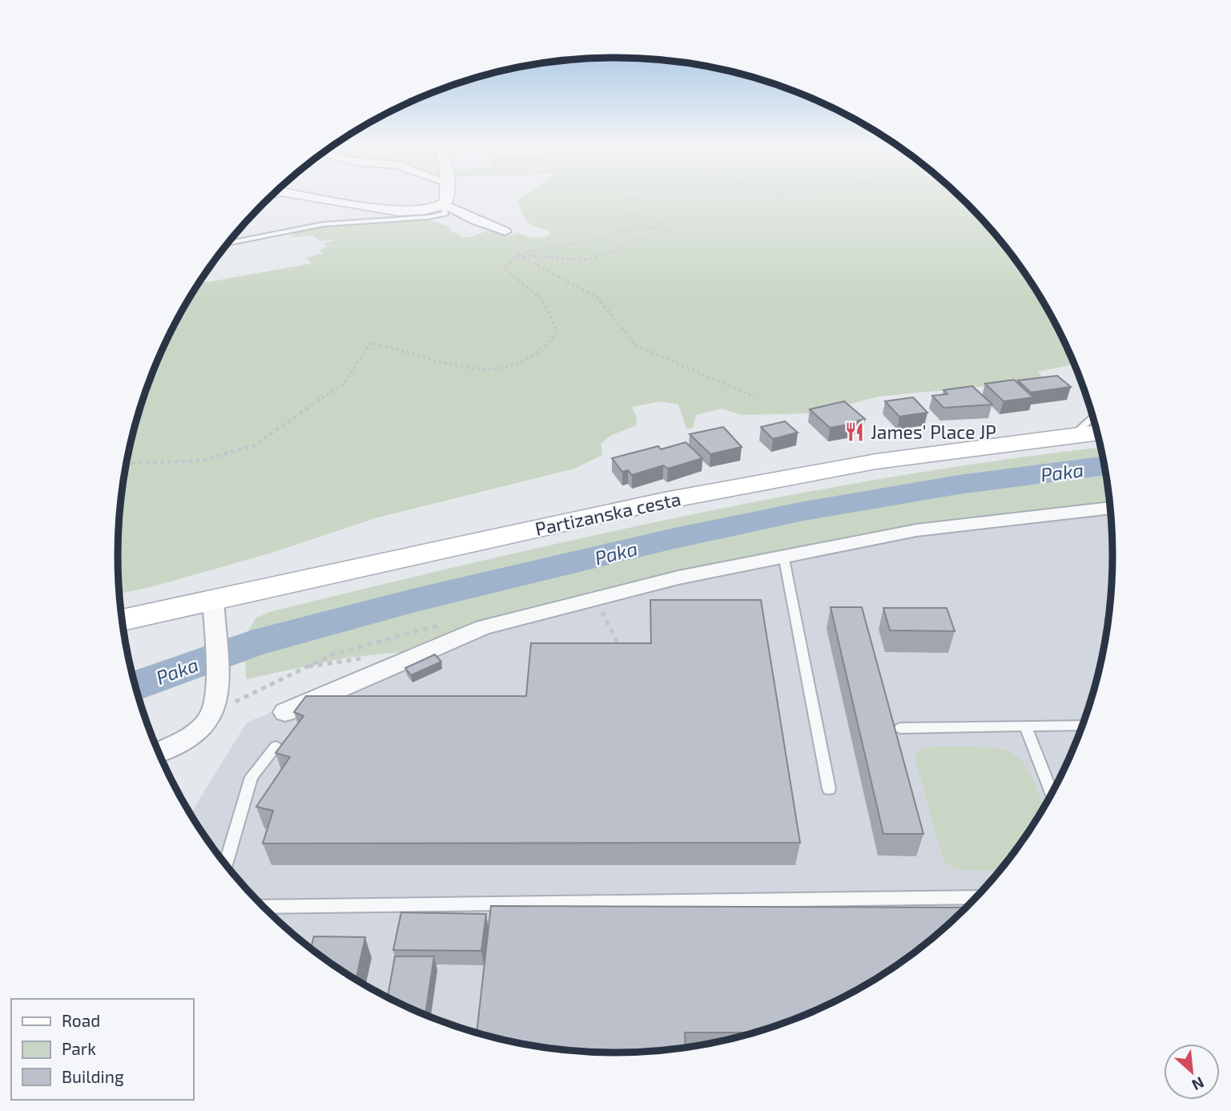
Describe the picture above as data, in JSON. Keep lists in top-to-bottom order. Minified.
{"streets":{"main road":["Partizanska cesta"]},"water":["Paka"],"places":{"restaurant":["James' Place JP"]},"legend":["Road","Park","Building"],"north":"bottom right"}
